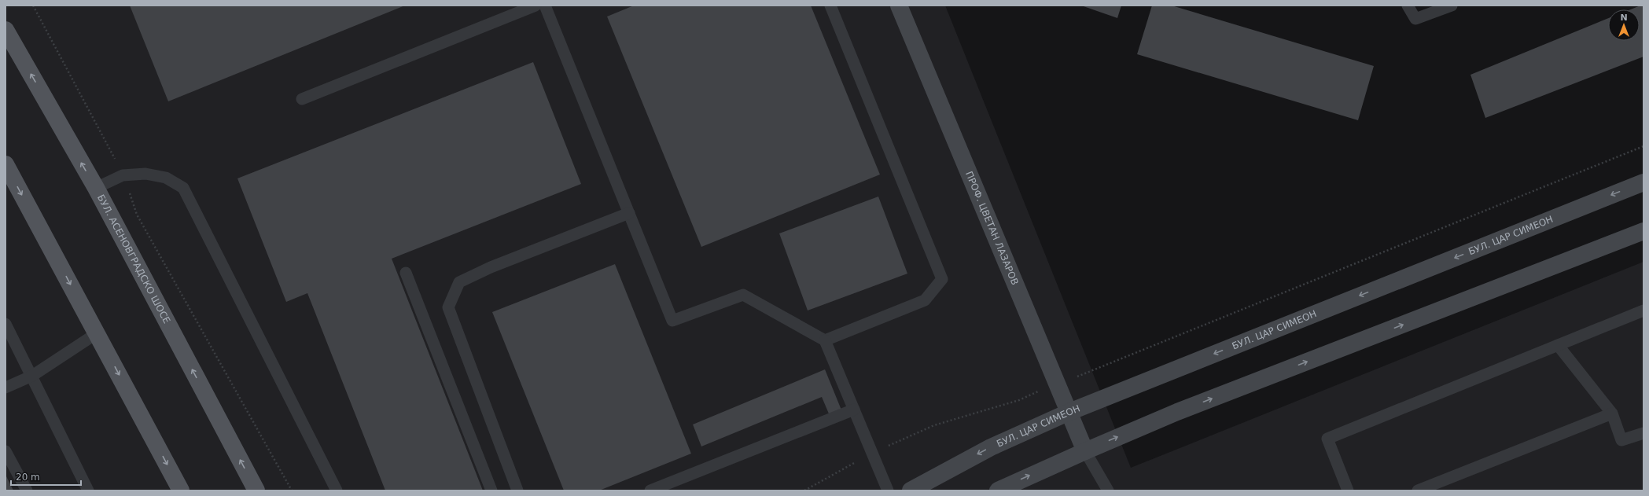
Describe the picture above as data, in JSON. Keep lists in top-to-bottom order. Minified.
{"streets":{"main road":["ПРОФ. ЦВЕТАН ЛАЗАРОВ","БУЛ. ЦАР СИМЕОН","БУЛ. АСЕНОВГРАДСКО ШОСЕ"]},"crossings":[["ПРОФ. ЦВЕТАН ЛАЗАРОВ","БУЛ. ЦАР СИМЕОН"]],"scale_bar":"20 m","north":"top"}
